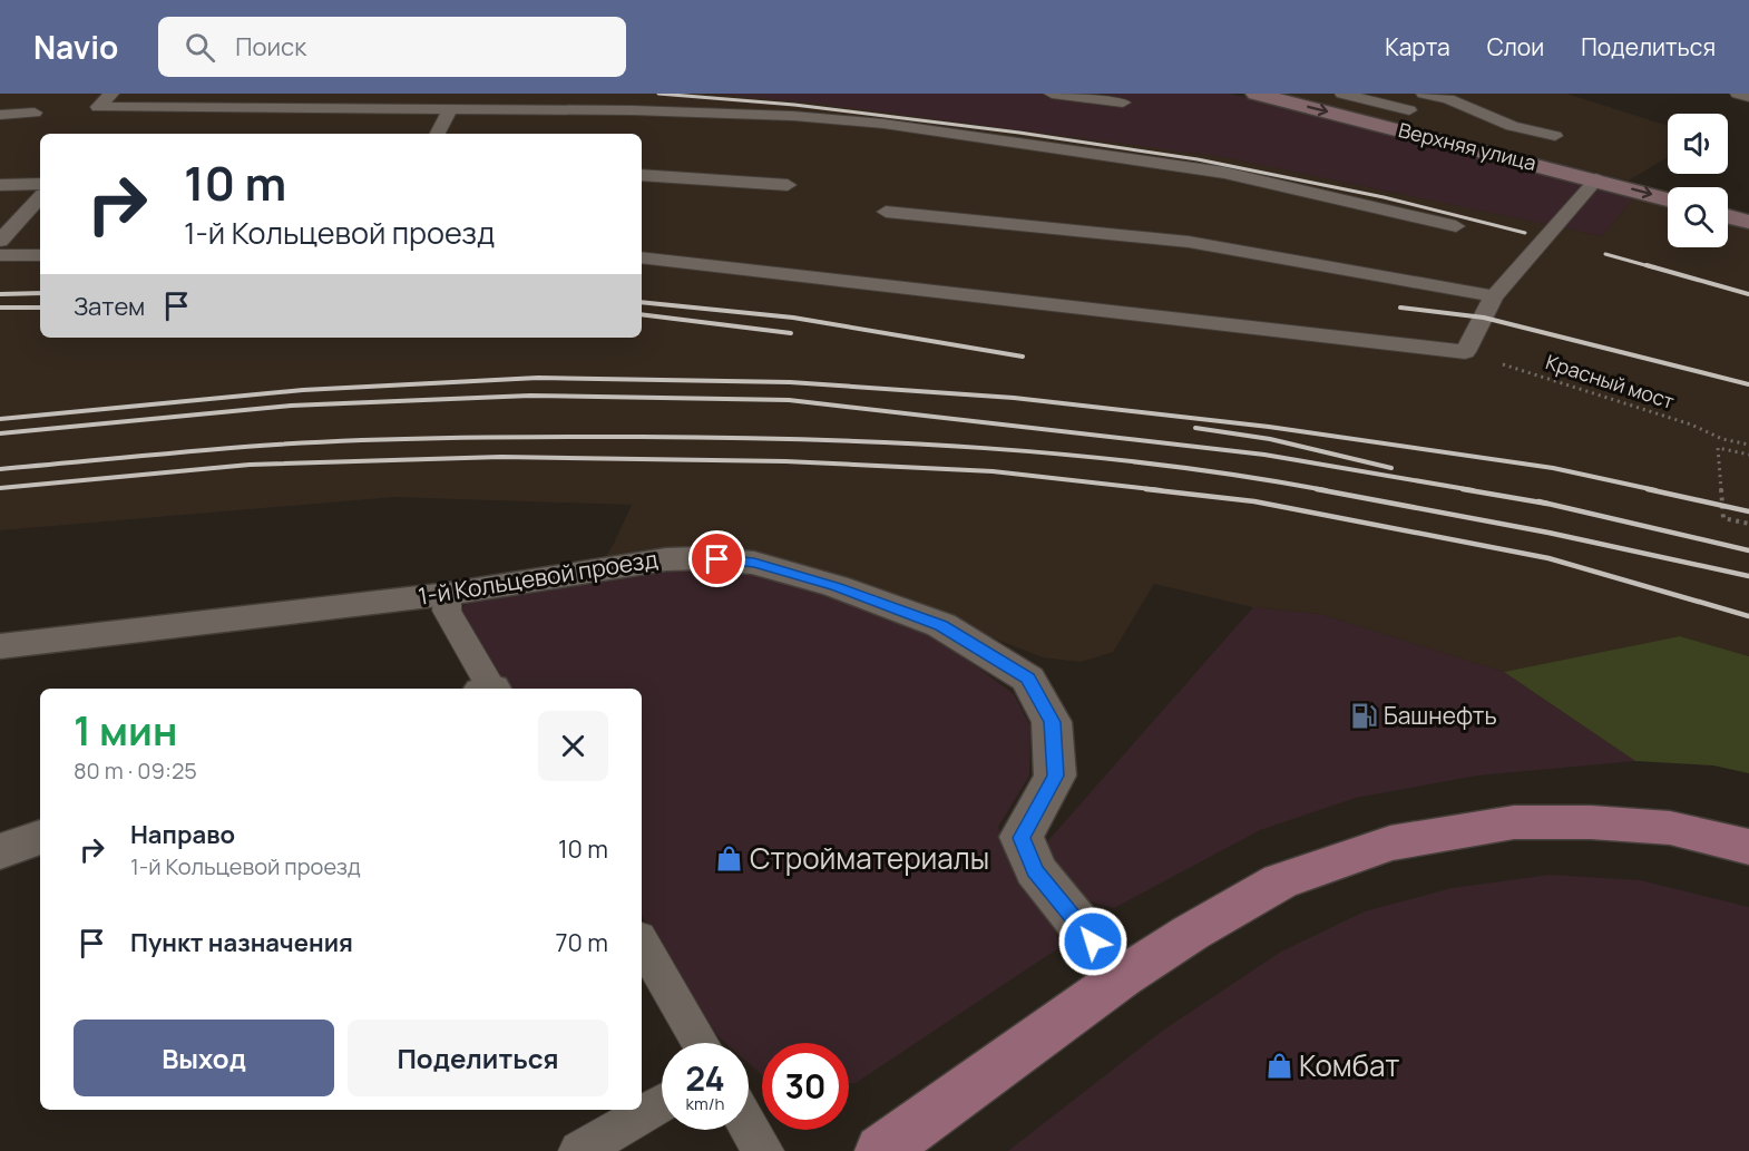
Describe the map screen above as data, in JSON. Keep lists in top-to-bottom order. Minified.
{"streets":{"main road":["Верхняя улица"],"street":["1-й Кольцевой проезд"],"path":["Красный мост"]},"one_way":["Верхняя улица"],"places":{"fuel station":["Башнефть"],"shop":["Стройматериалы","Комбат"]},"page":{"header":"Navio","search":"Поиск","nav":["Карта","Слои","Поделиться"],"turn":["10 m","1-й Кольцевой проезд"],"then":"Затем","heading":["1 мин","80 m · 09:25"],"list":[{"name":"Направо","note":"1-й Кольцевой проезд","value":"10 m"},{"name":"Пункт назначения","value":"70 m"}],"buttons":["Выход","Поделиться"],"speed":"24 km/h","limit":"30"}}
